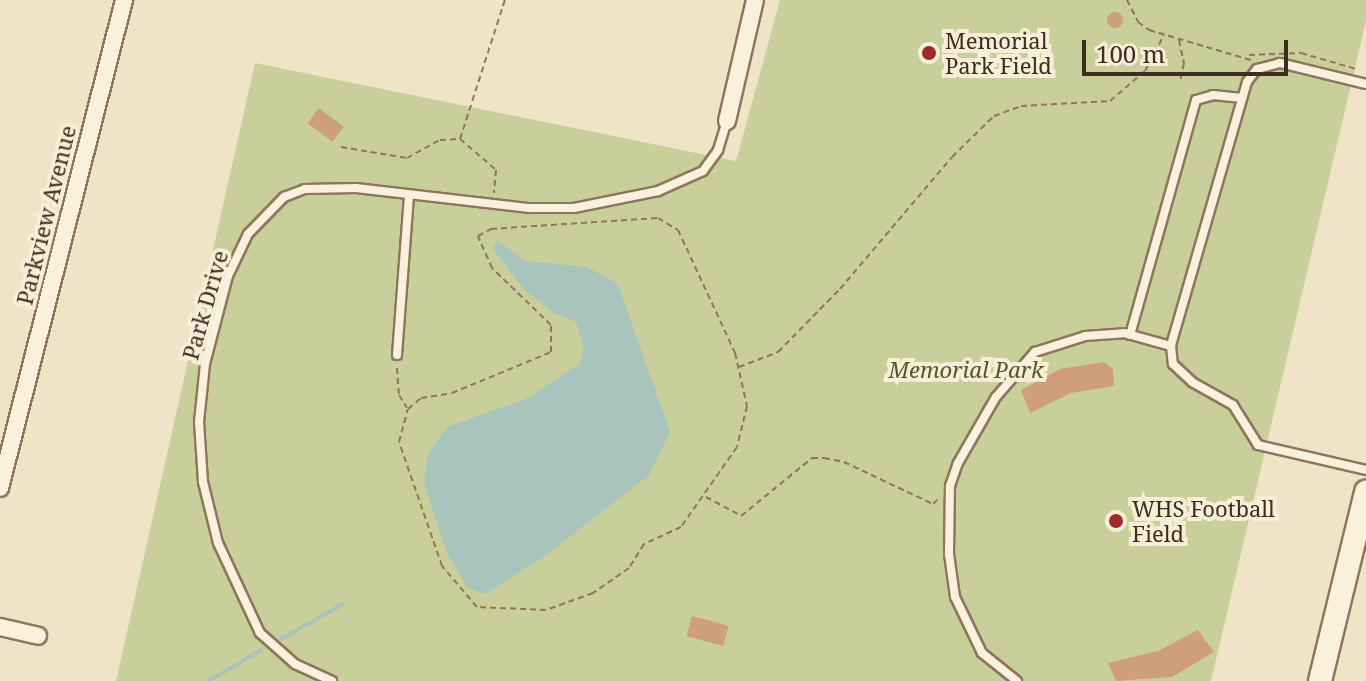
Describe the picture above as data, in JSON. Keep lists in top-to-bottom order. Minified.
{"streets":{"street":["Parkview Avenue"],"lane":["Park Drive"]},"parks":["Memorial Park"],"places":["Memorial Park Field","WHS Football Field"],"scale_bar":"100 m"}
